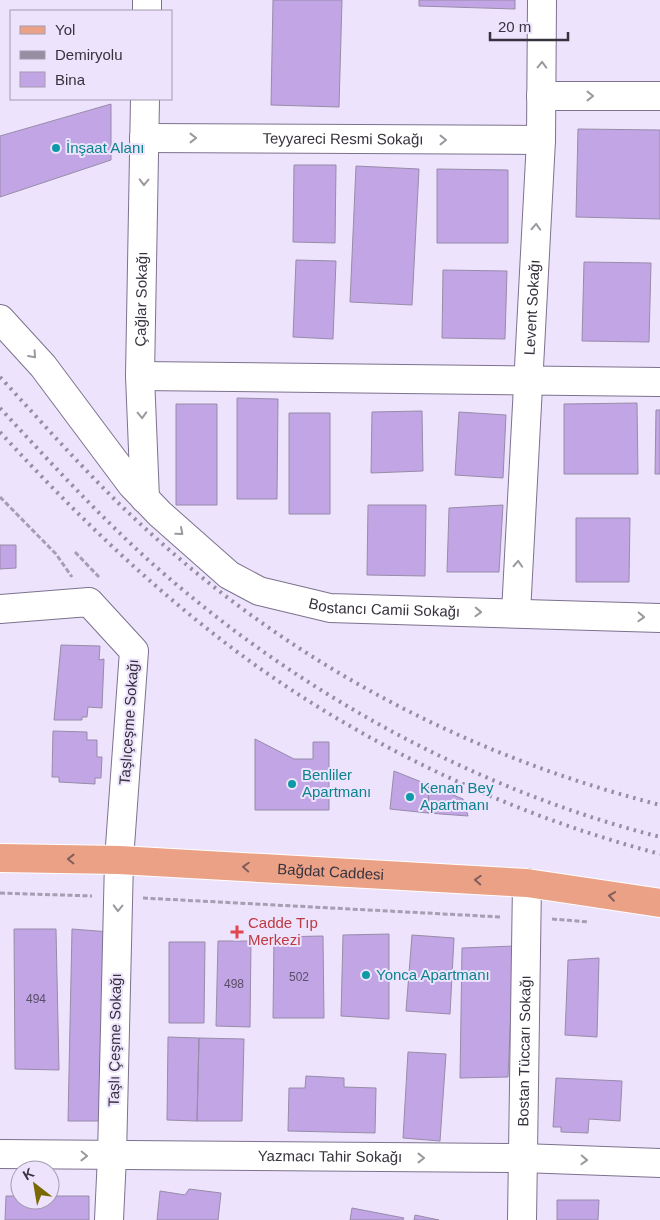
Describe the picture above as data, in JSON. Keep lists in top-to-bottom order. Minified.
{"streets":{"main road":["Bağdat Caddesi"],"street":["Teyyareci Resmi Sokağı","Çağlar Sokağı","Levent Sokağı","Bostancı Camii Sokağı","Taşlıçeşme Sokağı","Taşlı Çeşme Sokağı","Bostan Tüccarı Sokağı","Yazmacı Tahir Sokağı"]},"crossings":[["Teyyareci Resmi Sokağı","Çağlar Sokağı"],["Teyyareci Resmi Sokağı","Levent Sokağı"],["Çağlar Sokağı","Bostancı Camii Sokağı"],["Levent Sokağı","Bostancı Camii Sokağı"],["Taşlıçeşme Sokağı","Bağdat Caddesi"],["Taşlıçeşme Sokağı","Taşlı Çeşme Sokağı"],["Bağdat Caddesi","Taşlı Çeşme Sokağı"],["Bağdat Caddesi","Bostan Tüccarı Sokağı"],["Taşlı Çeşme Sokağı","Yazmacı Tahir Sokağı"],["Bostan Tüccarı Sokağı","Yazmacı Tahir Sokağı"]],"one_way":["Çağlar Sokağı","Levent Sokağı","Bağdat Caddesi","Taşlı Çeşme Sokağı","Yazmacı Tahir Sokağı"],"places":{"other":["İnşaat Alanı","Benliler Apartmanı","Kenan Bey Apartmanı","Yonca Apartmanı"],"health":["Cadde Tıp Merkezi"]},"house_numbers":["502","498","494"],"legend":["Yol","Demiryolu","Bina"],"scale_bar":"20 m","north":"top left"}
